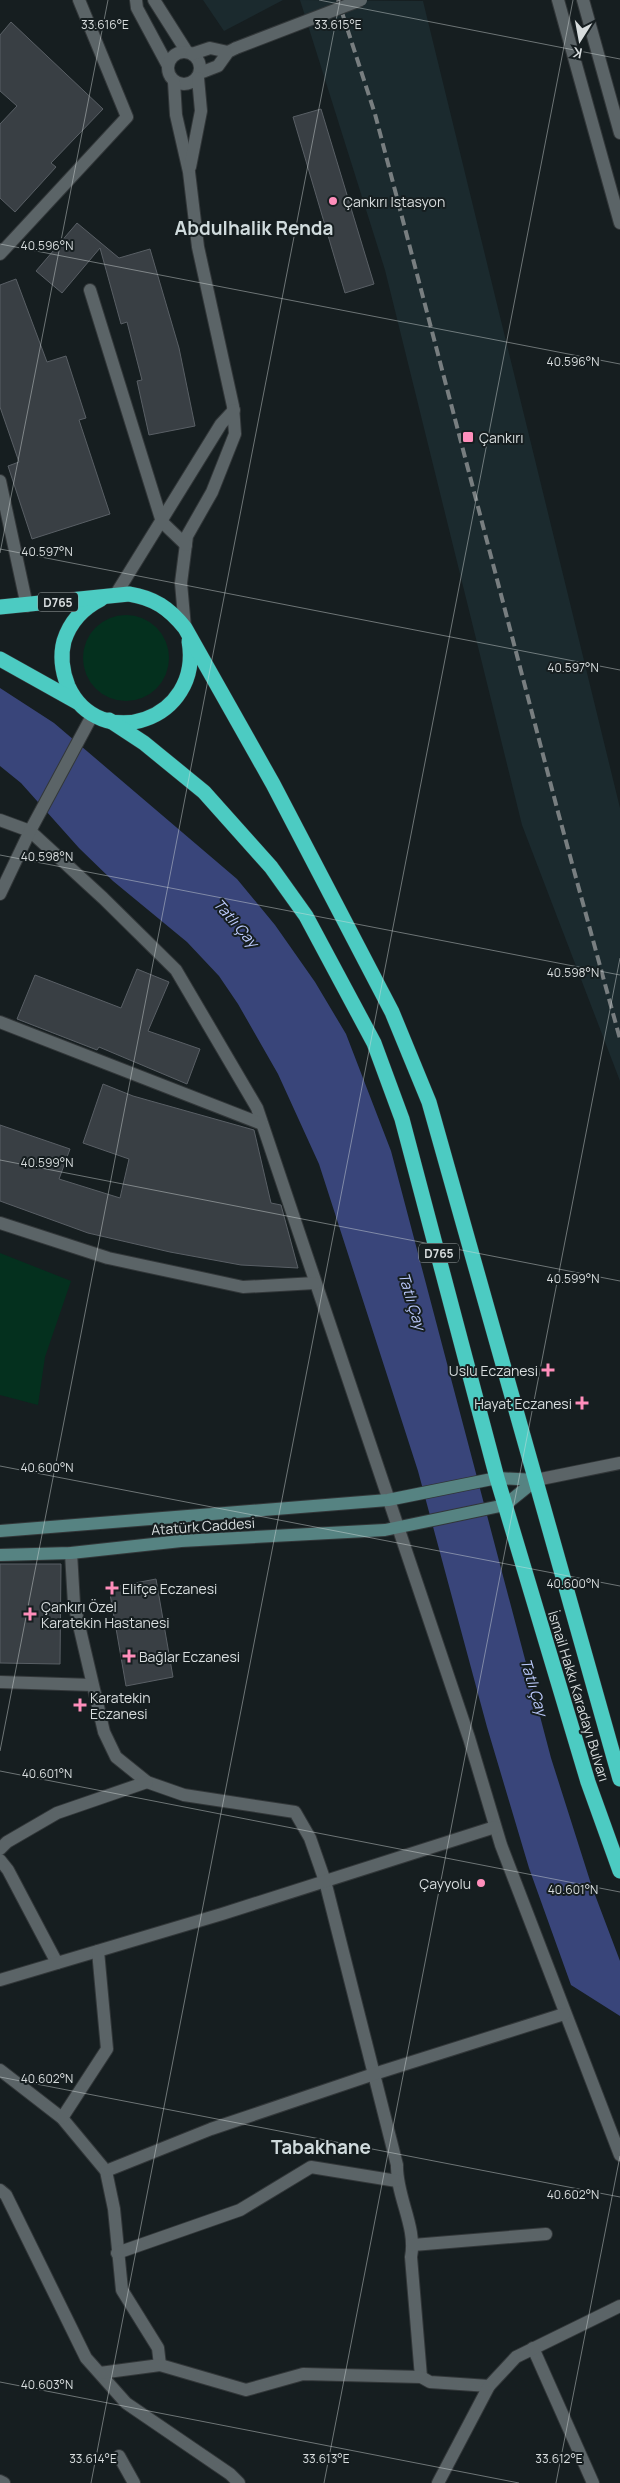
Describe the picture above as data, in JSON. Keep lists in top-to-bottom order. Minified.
{"streets":{"highway":["D765","İsmail Hakkı Karadayı Bulvarı"],"main road":["Atatürk Caddesi"]},"crossings":[["D765","Atatürk Caddesi"],["D765","İsmail Hakkı Karadayı Bulvarı"],["Atatürk Caddesi","İsmail Hakkı Karadayı Bulvarı"]],"districts":["Abdulhalik Renda","Tabakhane"],"water":["Tatlı Çay"],"places":{"other":["Çankırı Istasyon","Çayyolu"],"transit":["Çankırı"],"health":["Uslu Eczanesi","Hayat Eczanesi","Elifçe Eczanesi","Çankırı Özel Karatekin Hastanesi","Bağlar Eczanesi","Karatekin Eczanesi"]},"north":"bottom","coordinates":["33.616°E","33.615°E","40.596°N","40.597°N","40.598°N","40.599°N","40.600°N","40.601°N","40.602°N","40.603°N","33.614°E","33.613°E","33.612°E"]}
